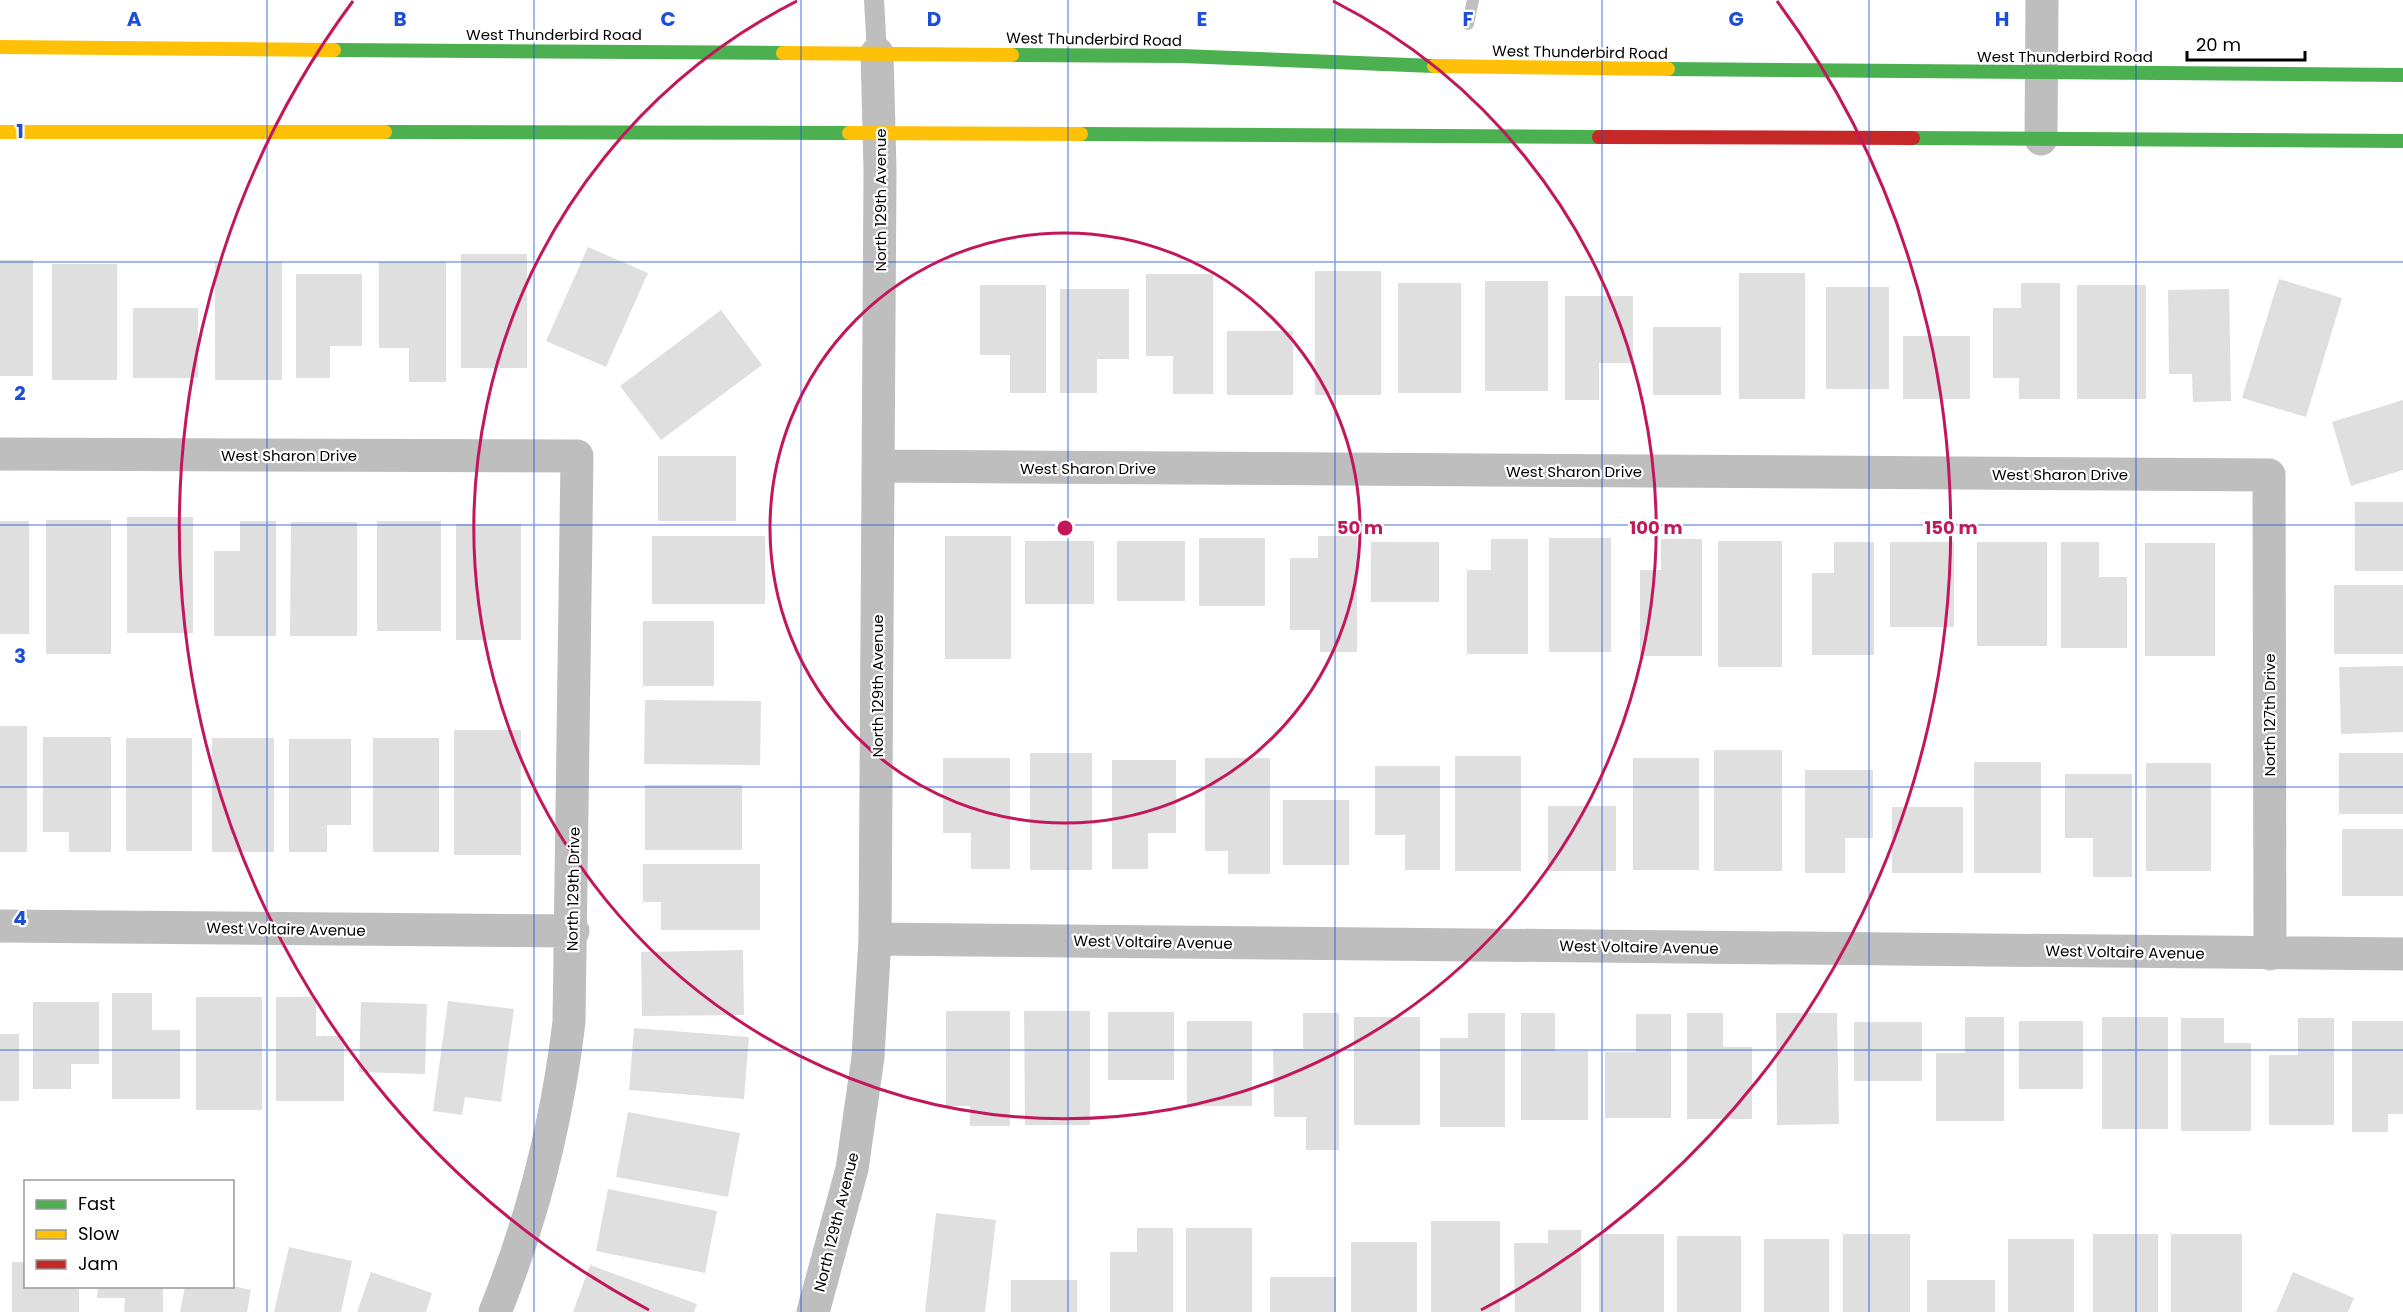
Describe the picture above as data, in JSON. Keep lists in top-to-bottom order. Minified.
{"streets":{"main road":["West Thunderbird Road"],"street":["North 129th Avenue","West Sharon Drive","North 127th Drive","North 129th Drive","West Voltaire Avenue"]},"crossings":[["West Thunderbird Road","North 129th Avenue"],["North 129th Avenue","West Sharon Drive"],["North 129th Avenue","West Voltaire Avenue"],["West Sharon Drive","North 127th Drive"],["West Sharon Drive","North 129th Drive"],["North 127th Drive","West Voltaire Avenue"],["North 129th Drive","West Voltaire Avenue"]],"legend":["Fast","Slow","Jam"],"scale_bar":"20 m","grid":{"columns":["A","B","C","D","E","F","G","H"],"rows":["1","2","3","4"]},"rings":["50 m","100 m","150 m"]}
